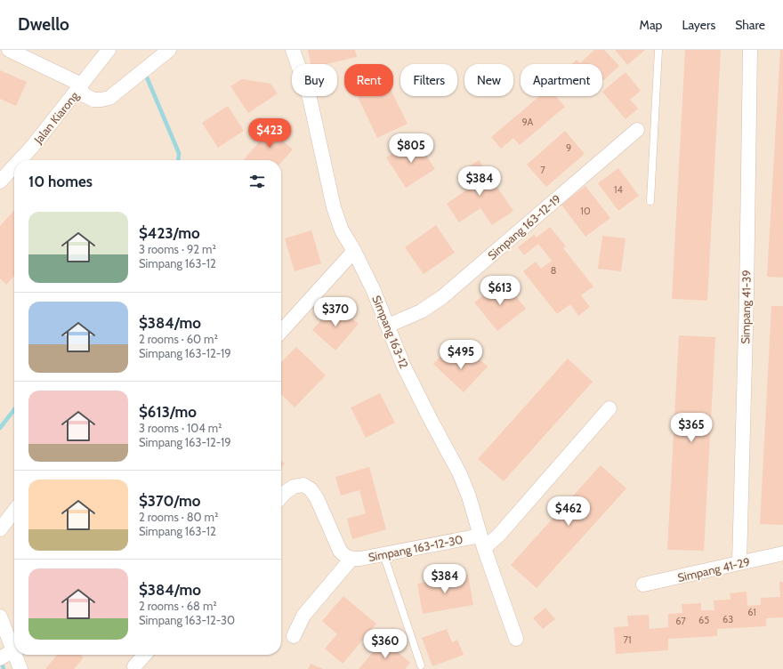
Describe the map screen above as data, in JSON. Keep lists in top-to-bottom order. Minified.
{"streets":{"street":["Jalan Kiarong","Simpang 163-12-19","Simpang 41-39","Simpang 163-12","Simpang 163-12-30","Simpang 41-29"]},"crossings":[["Simpang 163-12-19","Simpang 163-12"],["Simpang 41-39","Simpang 41-29"],["Simpang 163-12","Simpang 163-12-30"]],"house_numbers":["9A","9","7","14","10","8","61","63","65","67","71"],"page":{"header":"Dwello","nav":["Map","Layers","Share"],"chip":["Buy","Rent","Filters","New","Apartment"],"price":["$423","$805","$384","$613","$370","$495","$365","$462","$384","$360"],"heading":"10 homes","list":[{"name":"$423/mo","note":"3 rooms · 92 m² · Simpang 163-12"},{"name":"$384/mo","note":"2 rooms · 60 m² · Simpang 163-12-19"},{"name":"$613/mo","note":"3 rooms · 104 m² · Simpang 163-12-19"},{"name":"$370/mo","note":"2 rooms · 80 m² · Simpang 163-12"},{"name":"$384/mo","note":"2 rooms · 68 m² · Simpang 163-12-30"}]}}
